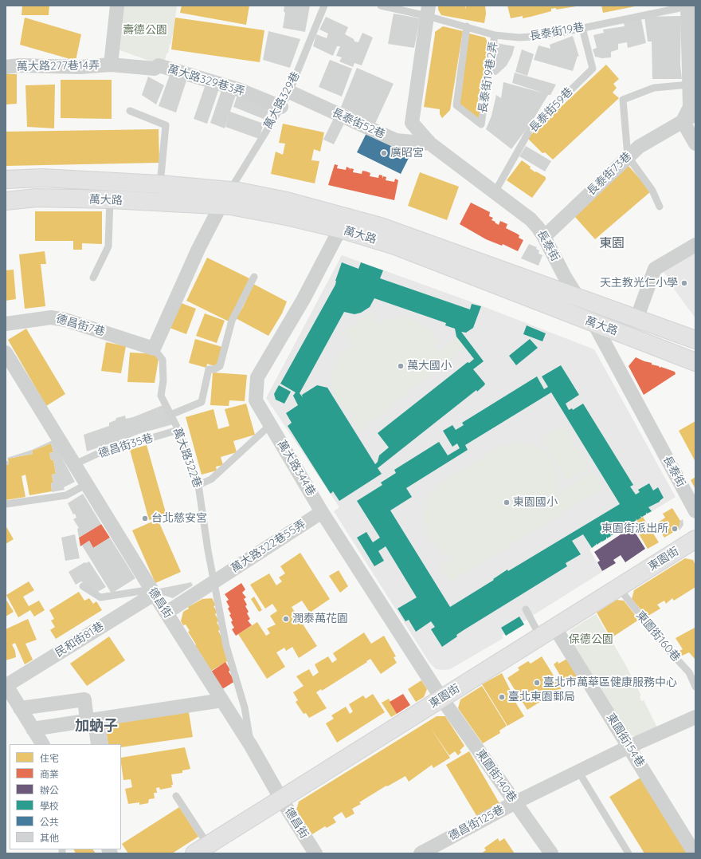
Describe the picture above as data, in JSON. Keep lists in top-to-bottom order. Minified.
{"streets":{"main road":["萬大路","東園街"],"street":["萬大路277巷14弄","萬大路329巷3弄","長泰街52巷","長泰街73巷","長泰街","德昌街7巷","萬大路344巷","萬大路322巷55弄","德昌街","民和街81巷","東園街154巷","東園街140巷","德昌街125巷"],"lane":["長泰街19巷","長泰街19巷2弄","萬大路329巷","長泰街59巷","德昌街35巷","萬大路322巷","東園街160巷"]},"crossings":[["長泰街19巷","長泰街19巷2弄"],["長泰街19巷","長泰街59巷"],["長泰街19巷","長泰街"],["萬大路277巷14弄","萬大路329巷3弄"],["萬大路329巷3弄","萬大路329巷"],["萬大路329巷","長泰街52巷"],["萬大路329巷","萬大路"],["長泰街59巷","長泰街"],["長泰街52巷","長泰街"],["長泰街73巷","長泰街"],["萬大路","長泰街"],["萬大路","萬大路344巷"],["德昌街7巷","萬大路322巷"],["德昌街35巷","萬大路322巷"],["德昌街35巷","德昌街"],["萬大路322巷","萬大路322巷55弄"],["萬大路322巷","德昌街"],["萬大路344巷","萬大路322巷55弄"],["萬大路344巷","東園街"],["萬大路344巷","東園街140巷"],["萬大路322巷55弄","德昌街"],["東園街","德昌街"],["東園街","東園街160巷"],["東園街","東園街154巷"],["東園街","東園街140巷"],["德昌街","民和街81巷"],["東園街154巷","德昌街125巷"],["東園街140巷","德昌街125巷"]],"districts":["東園","加蚋子"],"parks":["壽德公園","保德公園"],"places":["廣昭宮","天主教光仁小學","萬大國小","東園國小","台北慈安宮","東園街派出所","潤泰萬花園","臺北市萬華區健康服務中心","臺北東園郵局"],"legend":["住宅","商業","辦公","學校","公共","其他"]}
